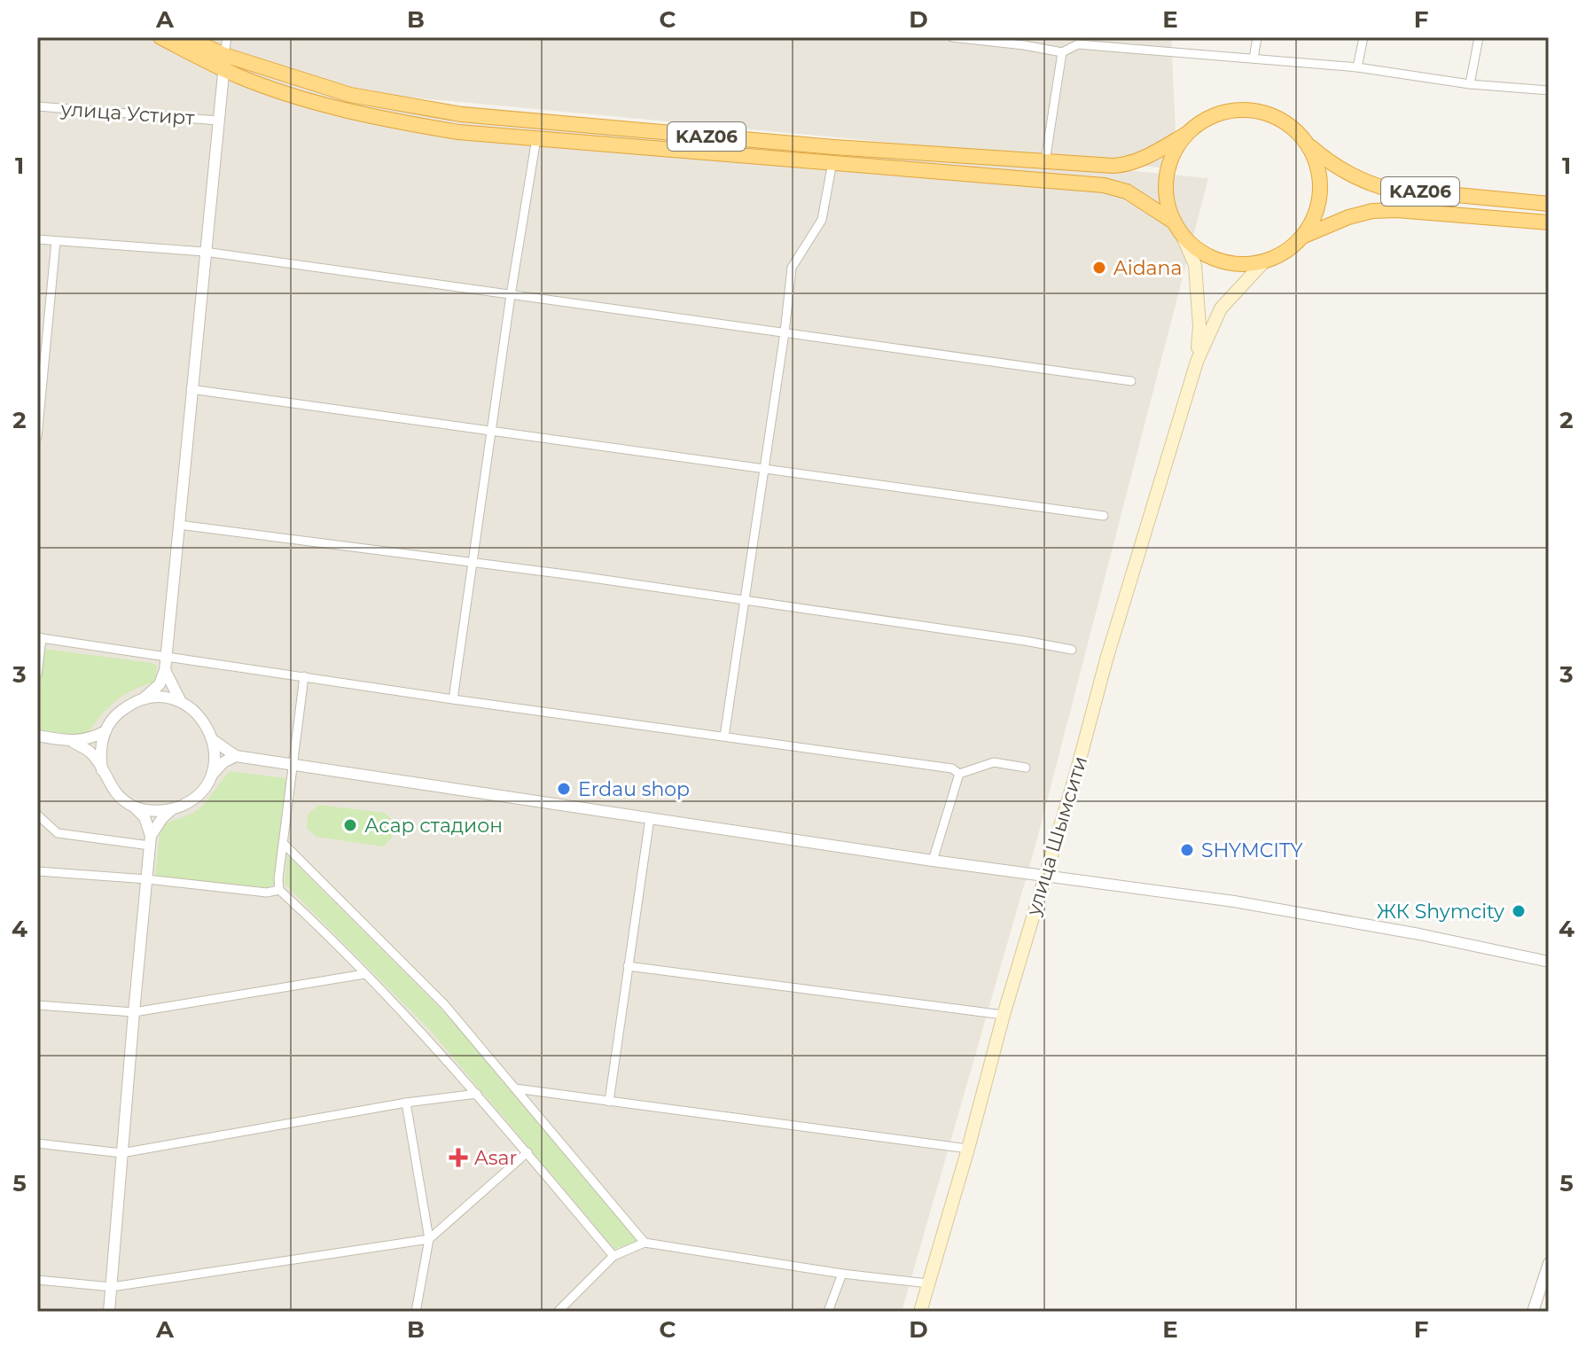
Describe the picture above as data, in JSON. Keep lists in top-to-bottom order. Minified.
{"streets":{"highway":["KАZ06"],"main road":["улица Шымсити"],"street":["улица Устирт"]},"crossings":[["KАZ06","улица Шымсити"]],"places":{"other":["Aidana","Erdau shop","Асар стадион","SHYMCITY","ЖК Shymcity"],"health":["Asar"]},"grid":{"columns":["A","B","C","D","E","F"],"rows":["1","2","3","4","5"]}}
